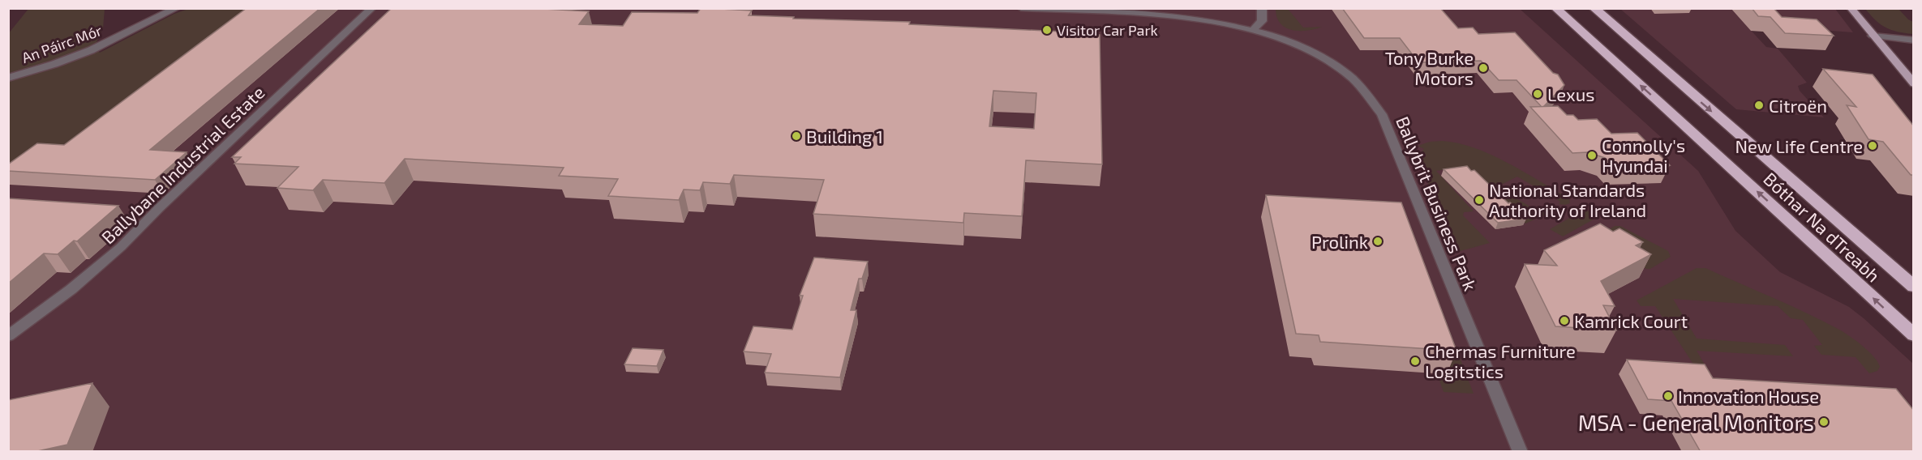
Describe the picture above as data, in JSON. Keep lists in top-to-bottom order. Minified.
{"streets":{"highway":["Bóthar Na dTreabh"],"street":["An Páirc Mór","Ballybane Industrial Estate","Ballybrit Business Park"]},"places":["Visitor Car Park","Tony Burke Motors","Lexus","Citroën","Building 1","New Life Centre","Connolly's Hyundai","National Standards Authority of Ireland","Prolink","Kamrick Court","Chermas Furniture Logitstics","Innovation House","MSA - General Monitors"]}
